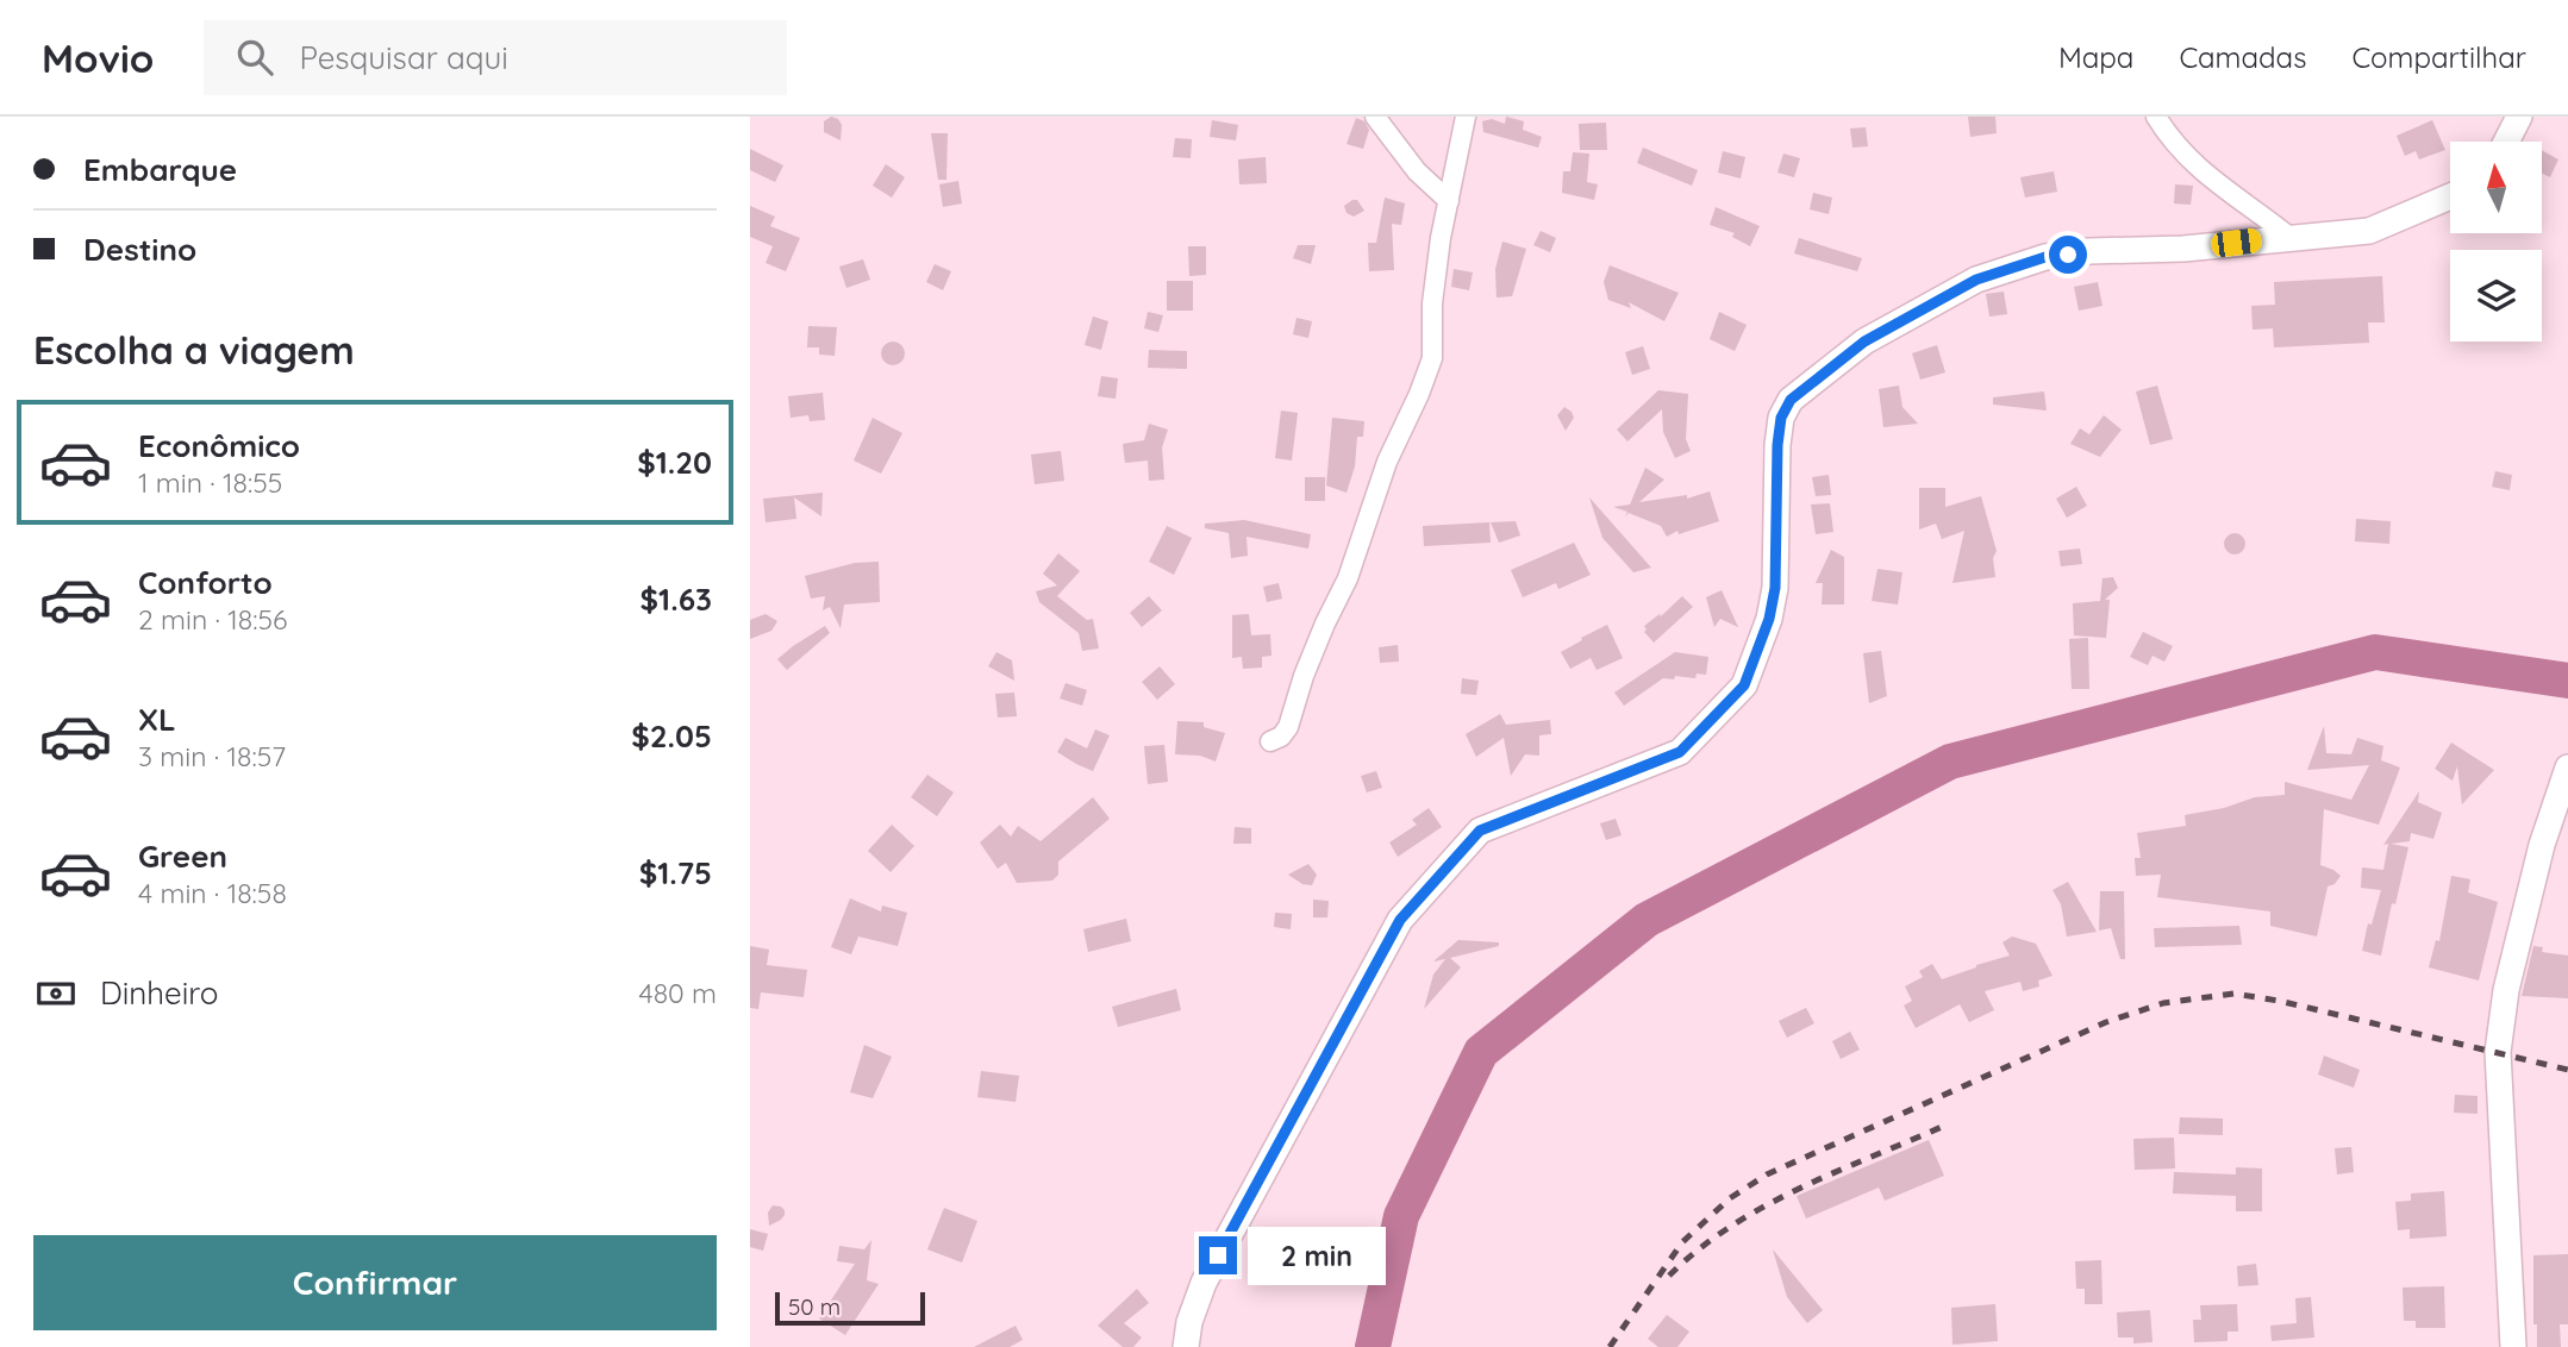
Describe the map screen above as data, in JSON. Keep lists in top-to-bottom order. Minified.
{"scale_bar":"50 m","north":"top","page":{"header":"Movio","search":"Pesquisar aqui","nav":["Mapa","Camadas","Compartilhar"],"banner":["Embarque","Destino"],"heading":"Escolha a viagem","list":[{"name":"Econômico","note":"1 min · 18:55","value":"$1.20"},{"name":"Conforto","note":"2 min · 18:56","value":"$1.63"},{"name":"XL","note":"3 min · 18:57","value":"$2.05"},{"name":"Green","note":"4 min · 18:58","value":"$1.75"}],"pay":["Dinheiro","480 m"],"buttons":"Confirmar","bubble":"2 min","scale":"50 m"}}
